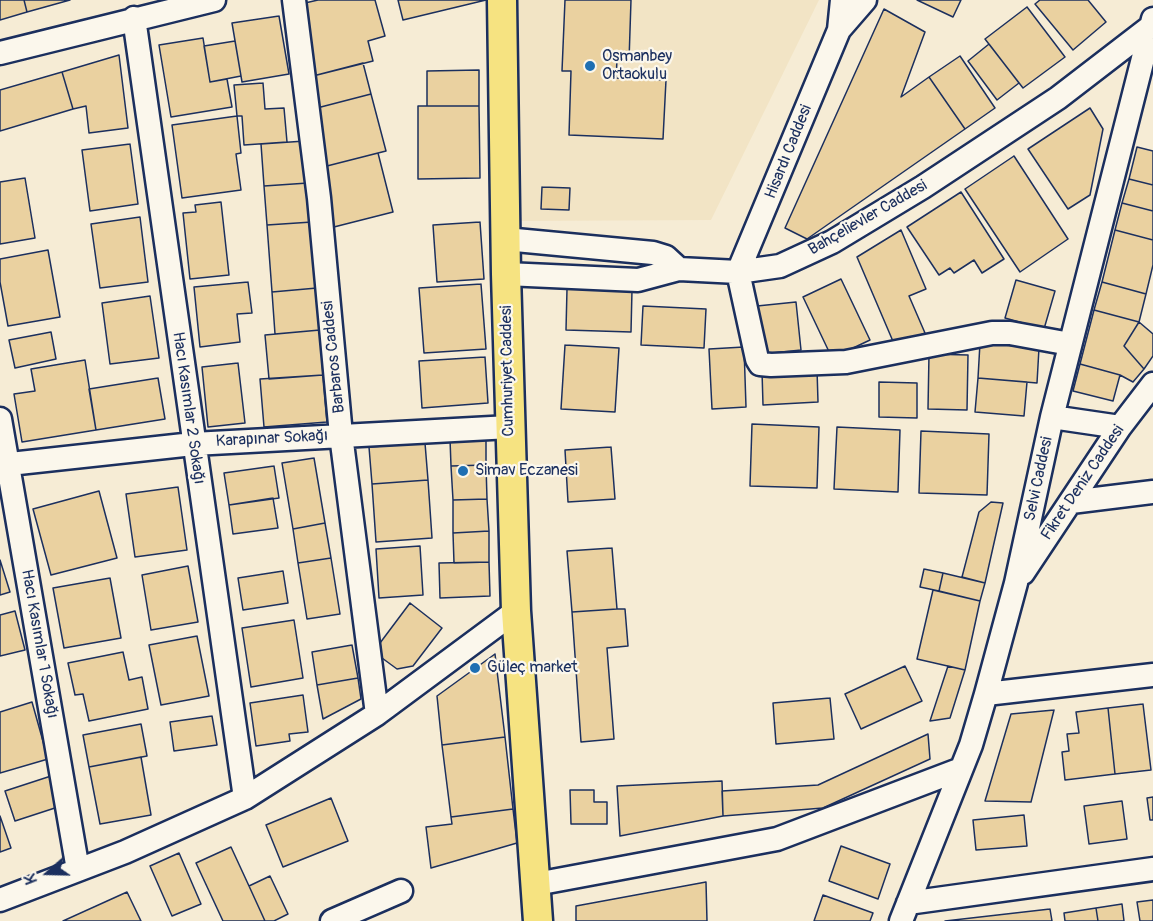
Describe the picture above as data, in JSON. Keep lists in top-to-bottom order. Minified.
{"streets":{"main road":["Cumhuriyet Caddesi"],"street":["Hisardı Caddesi","Bahçelievler Caddesi","Barbaros Caddesi","Hacı Kasımlar 2 Sokağı","Karapınar Sokağı","Selvi Caddesi","Fikret Deniz Caddesi","Hacı Kasımlar 1 Sokağı"]},"crossings":[["Hisardı Caddesi","Bahçelievler Caddesi"],["Bahçelievler Caddesi","Cumhuriyet Caddesi"],["Bahçelievler Caddesi","Selvi Caddesi"],["Barbaros Caddesi","Karapınar Sokağı"],["Cumhuriyet Caddesi","Karapınar Sokağı"],["Hacı Kasımlar 2 Sokağı","Karapınar Sokağı"],["Karapınar Sokağı","Hacı Kasımlar 1 Sokağı"],["Selvi Caddesi","Fikret Deniz Caddesi"]],"places":["Osmanbey Ortaokulu","Simav Eczanesi","Güleç market"],"north":"left"}
